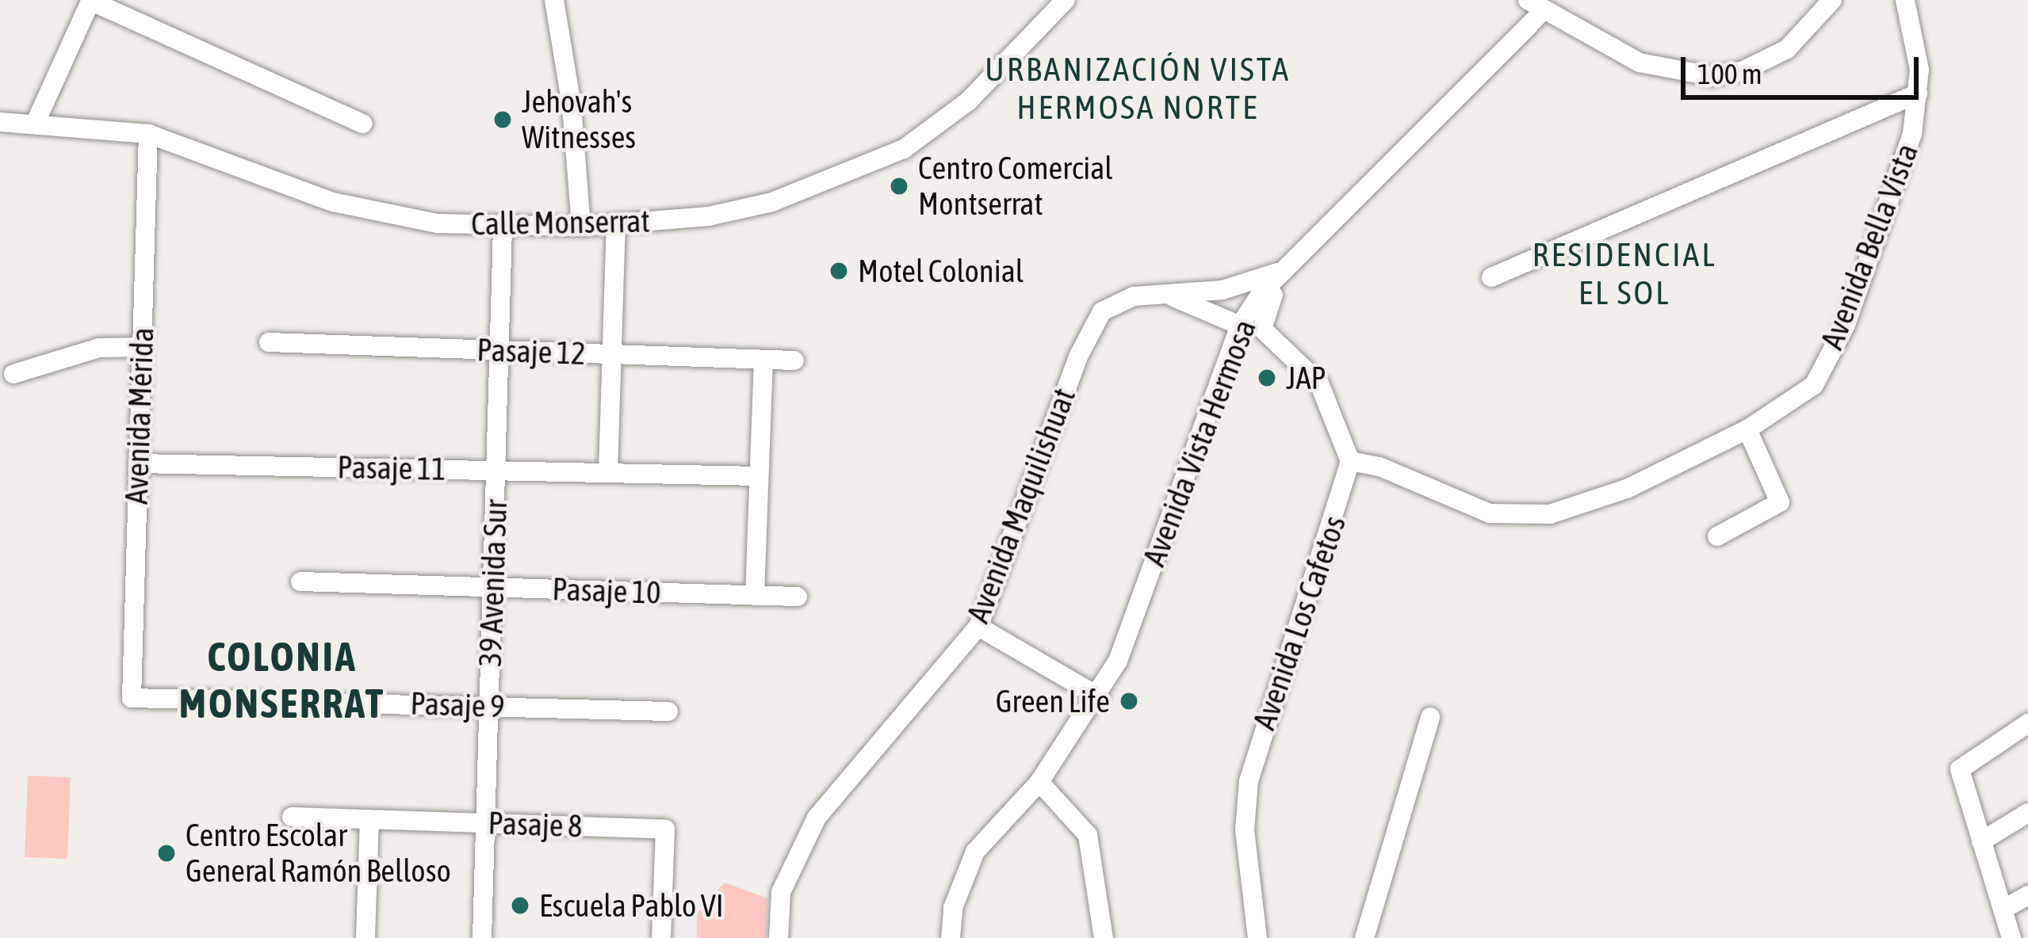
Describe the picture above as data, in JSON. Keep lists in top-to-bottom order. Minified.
{"streets":{"street":["Calle Monserrat","Avenida Bella Vista","Pasaje 12","Avenida Mérida","Avenida Vista Hermosa","Pasaje 11","Avenida Maquilishuat","39 Avenida Sur","Pasaje 10","Avenida Los Cafetos","Pasaje 9","Pasaje 8"]},"crossings":[["Calle Monserrat","Avenida Mérida"],["Calle Monserrat","39 Avenida Sur"],["Avenida Bella Vista","Avenida Los Cafetos"],["Pasaje 12","39 Avenida Sur"],["Avenida Mérida","Pasaje 11"],["Avenida Mérida","Pasaje 9"],["Avenida Vista Hermosa","Avenida Maquilishuat"],["Pasaje 11","39 Avenida Sur"],["39 Avenida Sur","Pasaje 10"],["39 Avenida Sur","Pasaje 9"],["39 Avenida Sur","Pasaje 8"]],"districts":["URBANIZACIÓN VISTA HERMOSA NORTE","RESIDENCIAL EL SOL","COLONIA MONSERRAT"],"places":["Jehovah's Witnesses","Centro Comercial Montserrat","Motel Colonial","JAP","Green Life","Centro Escolar General Ramón Belloso","Escuela Pablo VI"],"scale_bar":"100 m"}
